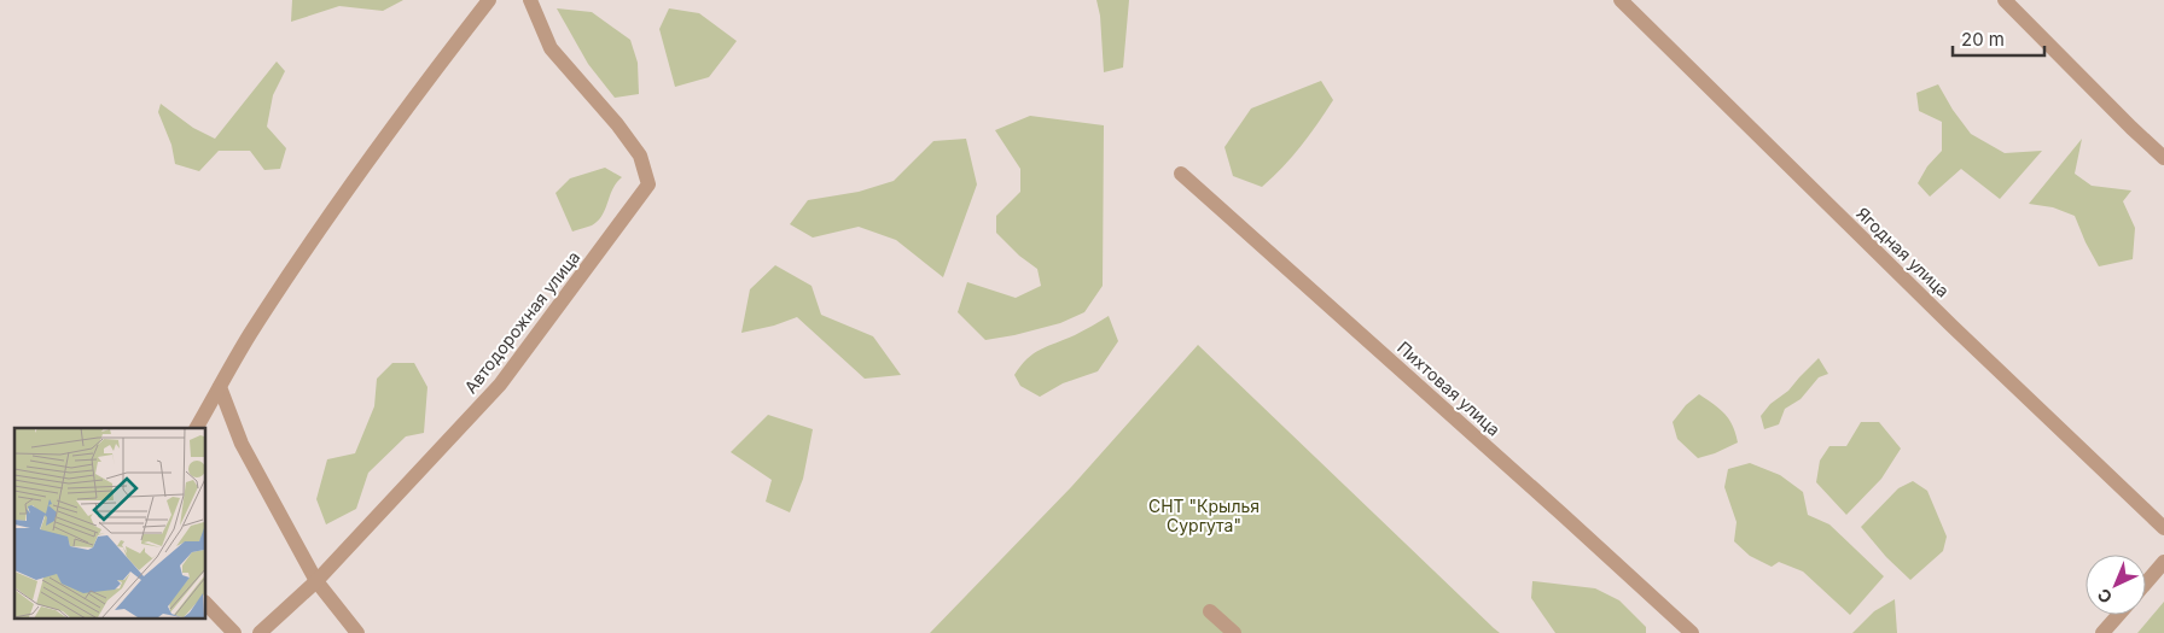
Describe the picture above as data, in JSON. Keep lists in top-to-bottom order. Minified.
{"streets":{"street":["Ягодная улица","Автодорожная улица","Пихтовая улица"]},"parks":["CНТ \"Крылья Сургута\""],"scale_bar":"20 m","north":"bottom left"}
